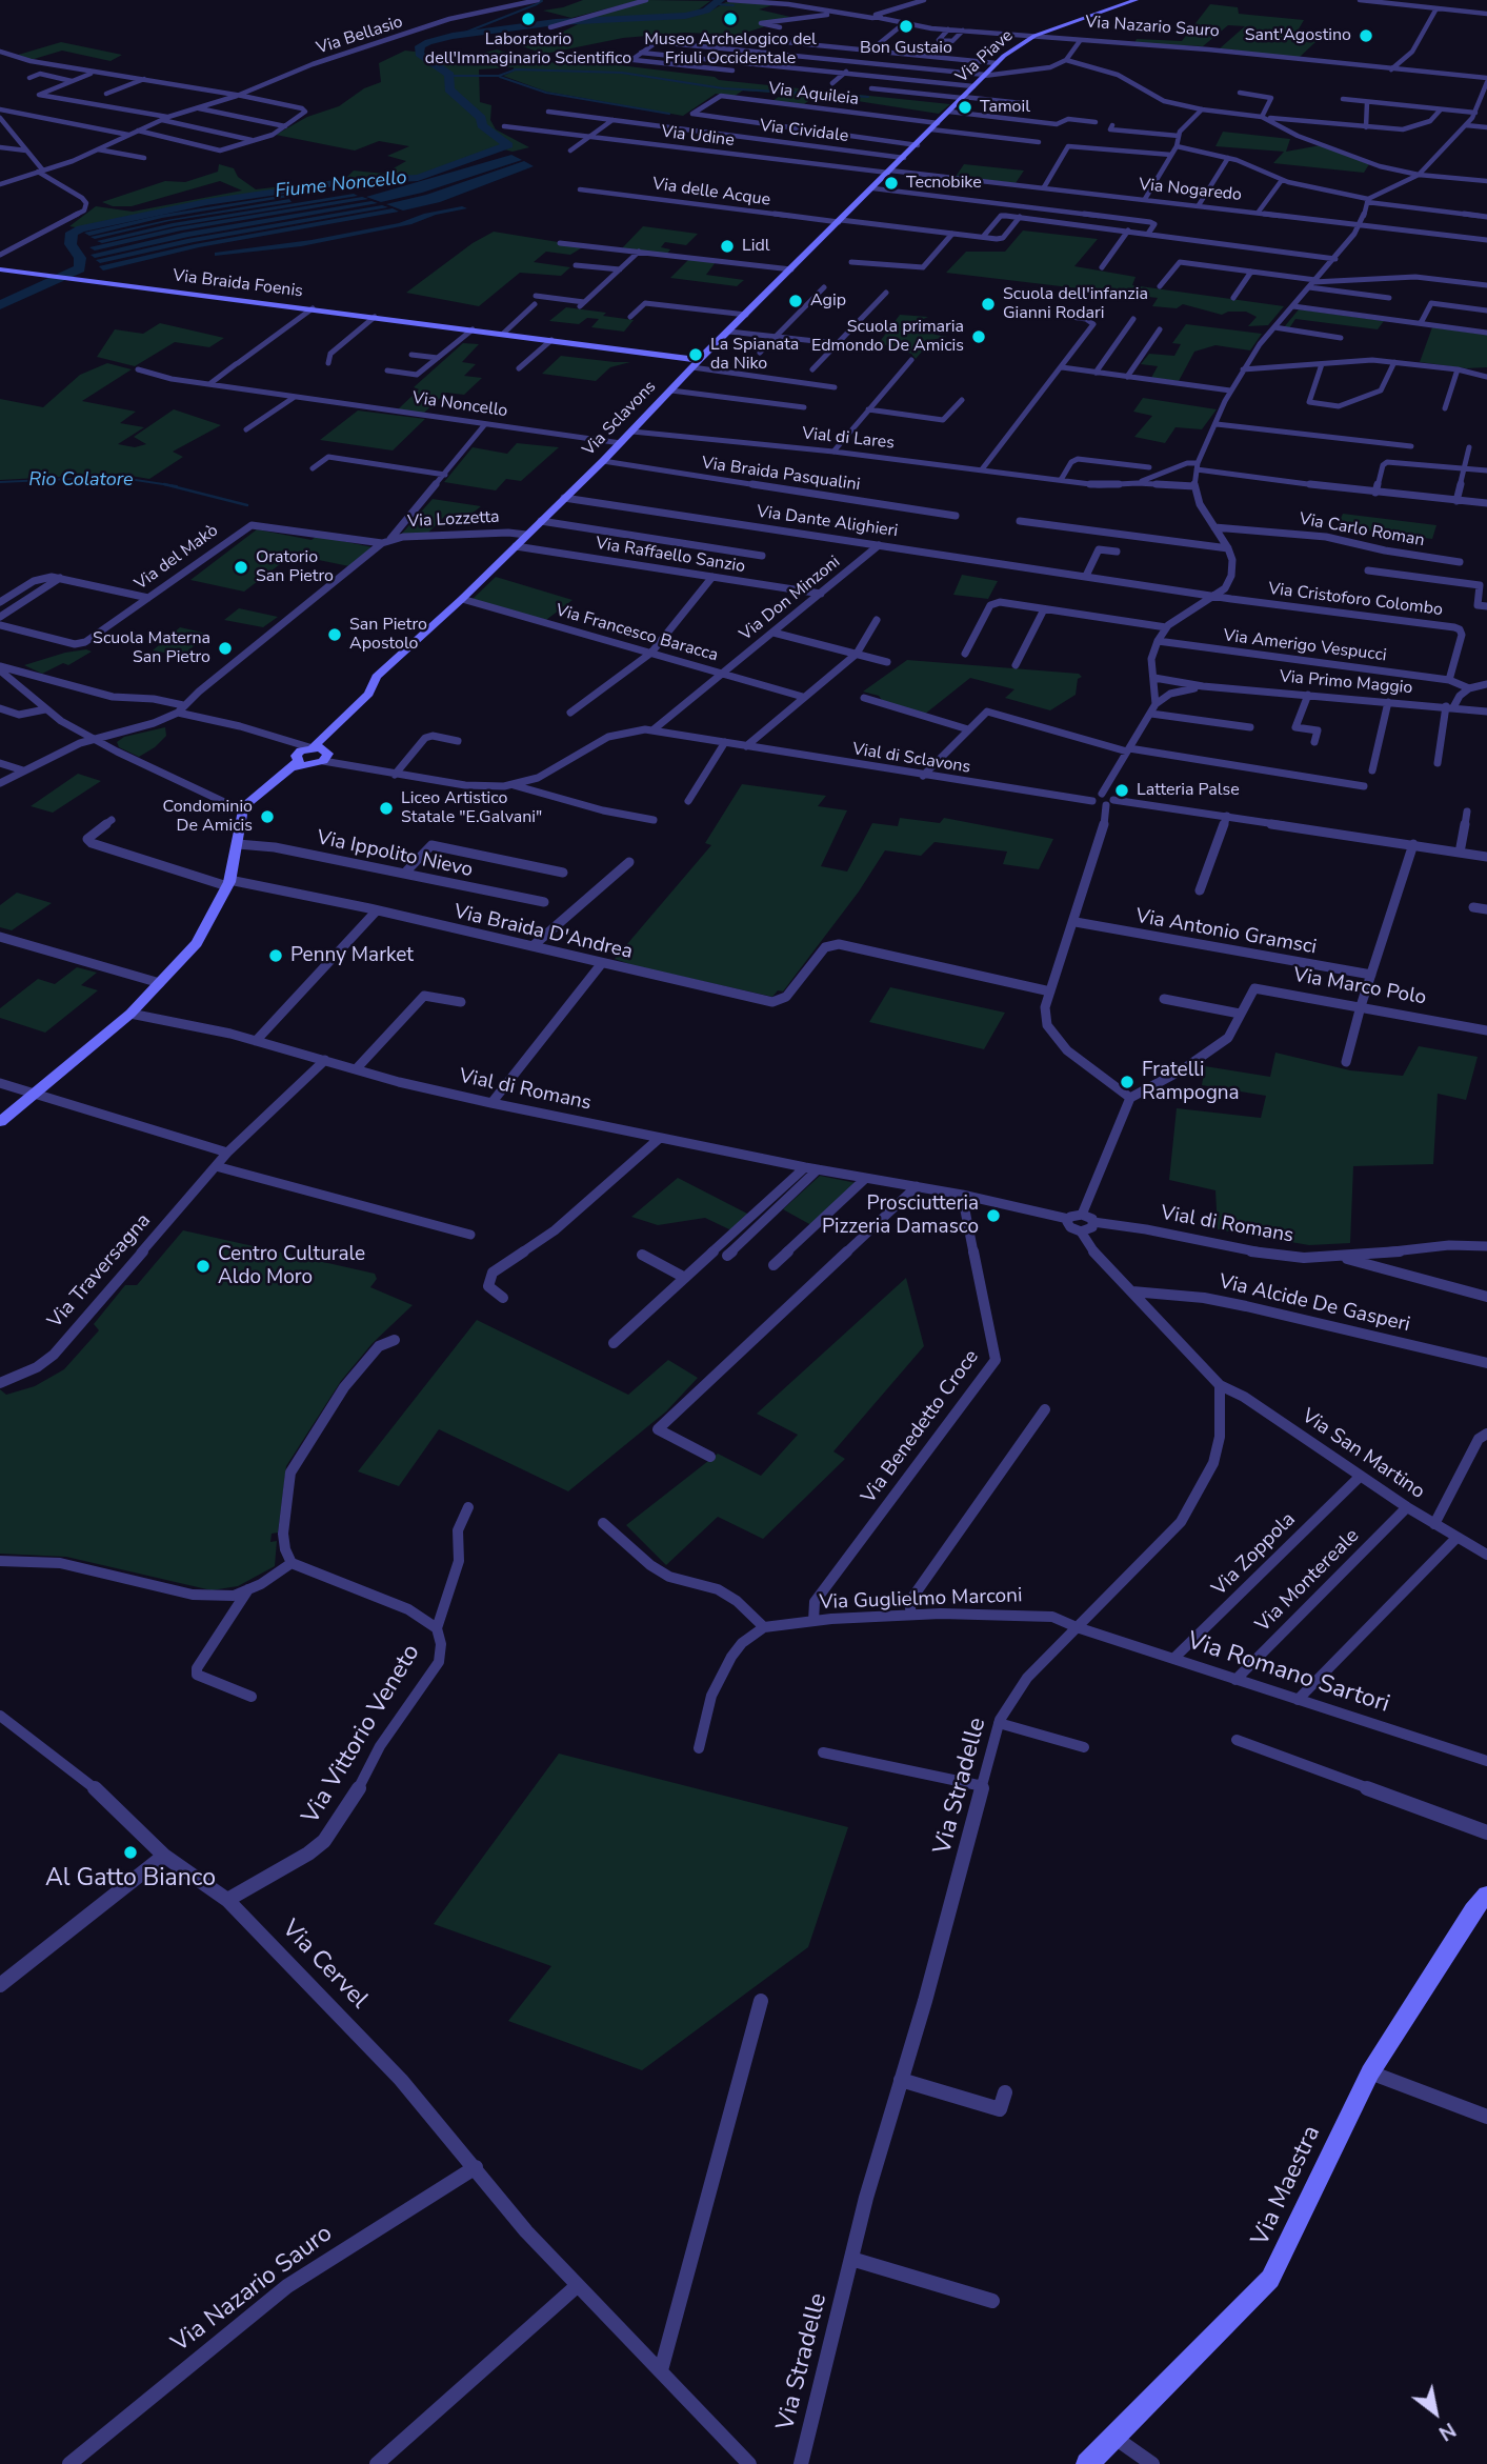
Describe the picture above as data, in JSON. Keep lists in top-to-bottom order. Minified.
{"streets":{"street":["Via Nazario Sauro","Via Bellasio","Via Piave","Via Aquileia","Via Cividale","Via Udine","Via Nogaredo","Via delle Acque","Via Braida Foenis","Via Noncello","Via Sclavons","Vial di Lares","Via Braida Pasqualini","Via Lozzetta","Via Dante Alighieri","Via Carlo Roman","Via Raffaello Sanzio","Via del Makò","Via Don Minzoni","Via Cristoforo Colombo","Via Francesco Baracca","Via Amerigo Vespucci","Via Primo Maggio","Vial di Sclavons","Via Ippolito Nievo","Via Braida D'Andrea","Via Antonio Gramsci","Via Marco Polo","Vial di Romans","Via Traversagna","Via Alcide De Gasperi","Via Benedetto Croce","Via San Martino","Via Zoppola","Via Montereale","Via Guglielmo Marconi","Via Romano Sartori","Via Vittorio Veneto","Via Stradelle","Via Cervel","Via Maestra"]},"crossings":[["Via Nazario Sauro","Via Piave"],["Via Nazario Sauro","Via Cervel"],["Via Piave","Via Aquileia"],["Via Piave","Via Sclavons"],["Via Aquileia","Via Sclavons"],["Via Cividale","Via Sclavons"],["Via Udine","Via Nogaredo"],["Via Udine","Via Sclavons"],["Via Nogaredo","Via Sclavons"],["Via delle Acque","Via Sclavons"],["Via Braida Foenis","Via Sclavons"],["Via Noncello","Via Sclavons"],["Via Sclavons","Vial di Lares"],["Via Sclavons","Via Braida Pasqualini"],["Via Sclavons","Via Lozzetta"],["Via Sclavons","Via Dante Alighieri"],["Via Sclavons","Via Raffaello Sanzio"],["Via Sclavons","Via Francesco Baracca"],["Via Sclavons","Vial di Sclavons"],["Via Lozzetta","Via del Makò"],["Via Lozzetta","Vial di Sclavons"],["Via Dante Alighieri","Via Don Minzoni"],["Via Dante Alighieri","Via Cristoforo Colombo"],["Via Raffaello Sanzio","Via Don Minzoni"],["Via Don Minzoni","Via Francesco Baracca"],["Via Don Minzoni","Vial di Sclavons"],["Via Cristoforo Colombo","Via Amerigo Vespucci"],["Vial di Romans","Via Traversagna"],["Vial di Romans","Via Benedetto Croce"],["Via Benedetto Croce","Via Guglielmo Marconi"],["Via San Martino","Via Zoppola"],["Via San Martino","Via Montereale"],["Via San Martino","Via Stradelle"],["Via Zoppola","Via Romano Sartori"],["Via Montereale","Via Romano Sartori"],["Via Guglielmo Marconi","Via Romano Sartori"],["Via Guglielmo Marconi","Via Stradelle"],["Via Romano Sartori","Via Stradelle"],["Via Vittorio Veneto","Via Cervel"]],"water":["Fiume Noncello","Rio Colatore"],"places":["Laboratorio dell'Immaginario Scientifico","Museo Archelogico del Friuli Occidentale","Bon Gustaio","Sant'Agostino","Tamoil","Tecnobike","Lidl","Agip","Scuola dell'infanzia Gianni Rodari","Scuola primaria Edmondo De Amicis","La Spianata da Niko","Oratorio San Pietro","San Pietro Apostolo","Scuola Materna San Pietro","Latteria Palse","Liceo Artistico Statale \"E.Galvani\"","Condominio De Amicis","Penny Market","Fratelli Rampogna","Prosciutteria Pizzeria Damasco","Centro Culturale Aldo Moro","Al Gatto Bianco"],"north":"bottom right"}
